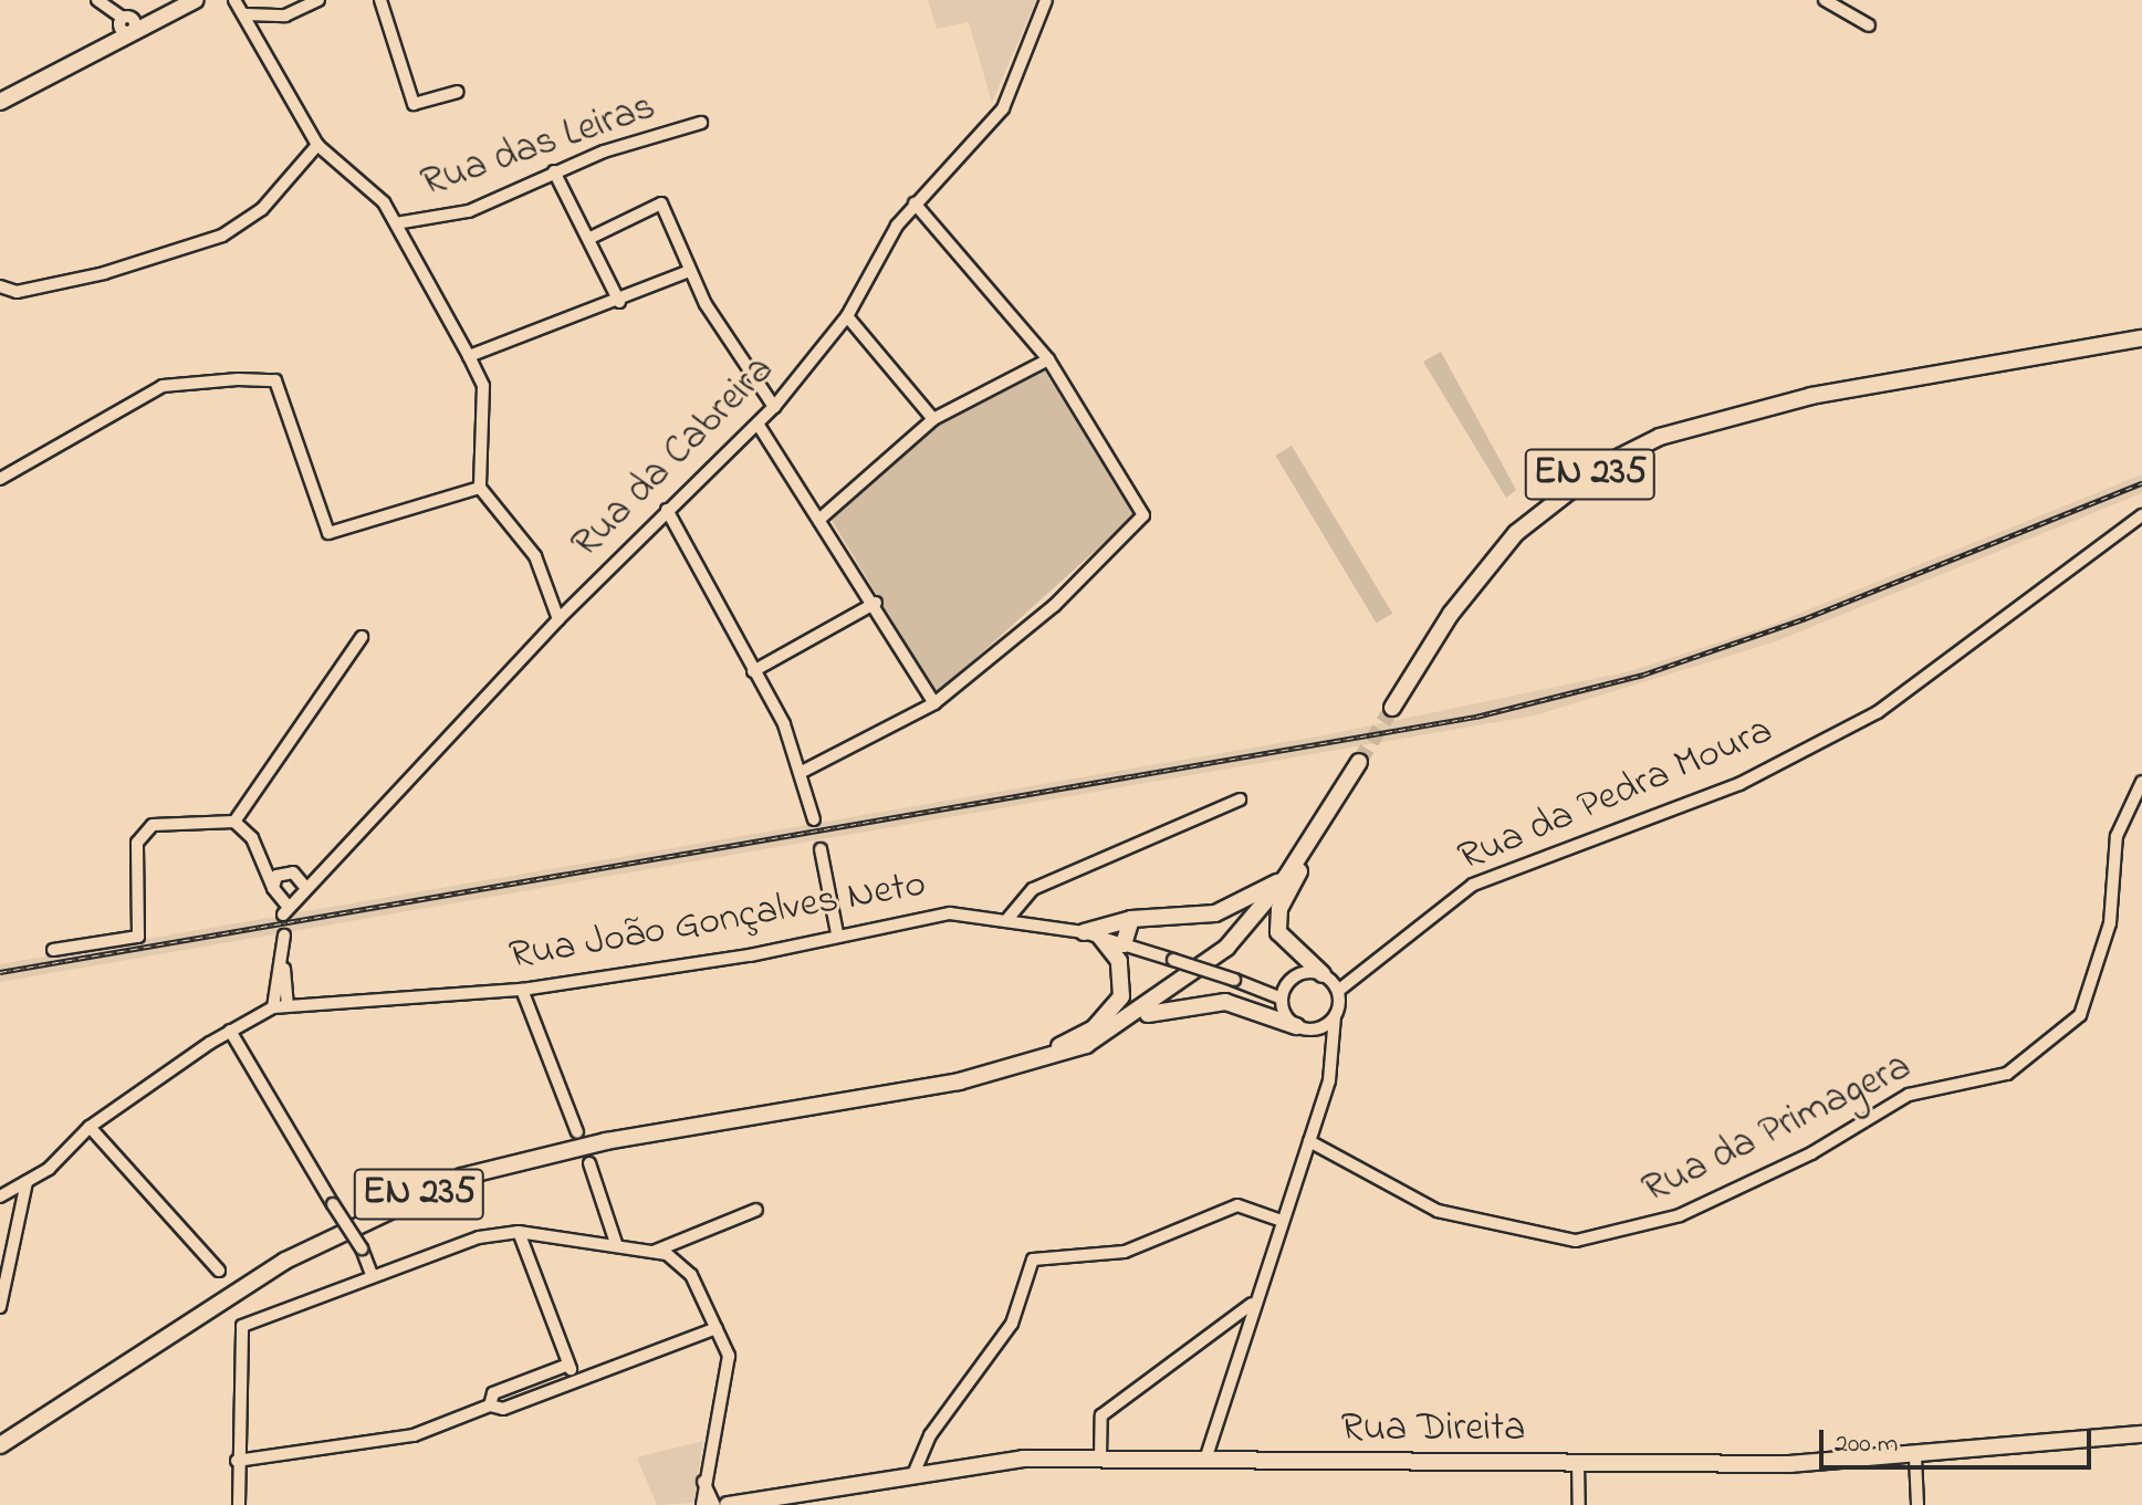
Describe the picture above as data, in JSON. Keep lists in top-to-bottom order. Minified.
{"streets":{"main road":["EN 235","Rua Direita"],"street":["Rua das Leiras","Rua da Cabreira","Rua da Pedra Moura","Rua João Gonçalves Neto","Rua da Primagera"]},"crossings":[["Rua da Pedra Moura","Rua João Gonçalves Neto"]],"scale_bar":"200 m"}
